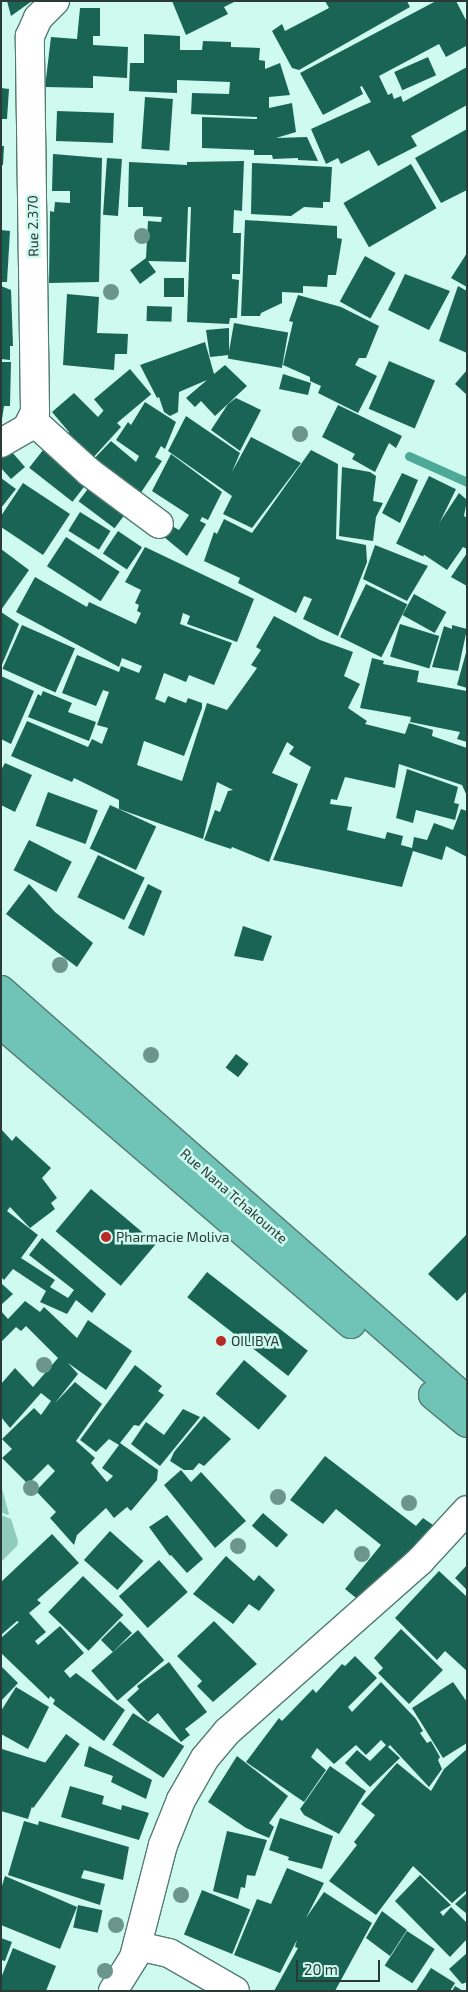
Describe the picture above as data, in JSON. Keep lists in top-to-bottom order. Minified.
{"streets":{"main road":["Rue Nana Tchakounte"],"street":["Rue 2.370"]},"places":["Pharmacie Moliva","OILIBYA"],"scale_bar":"20 m"}
